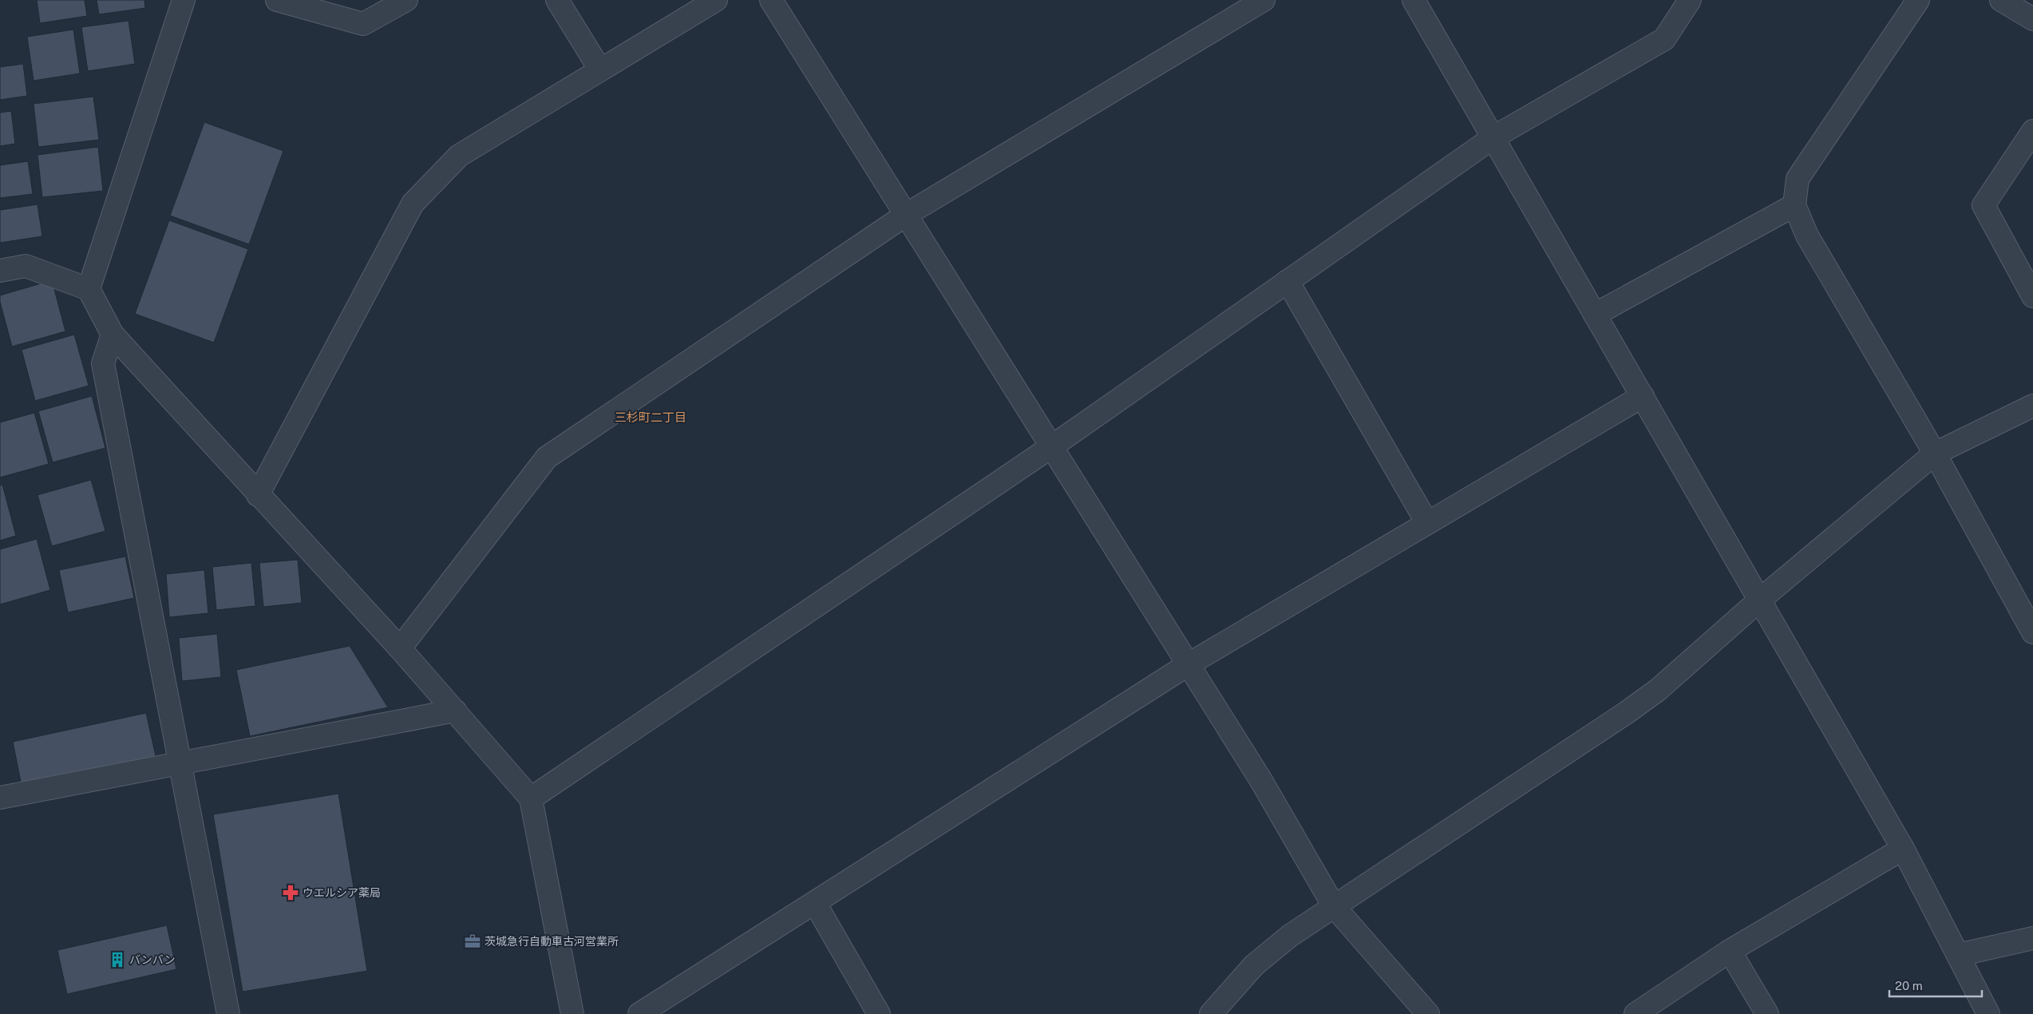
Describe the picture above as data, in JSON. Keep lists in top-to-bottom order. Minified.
{"districts":["三杉町二丁目"],"places":{"pharmacy":["ウエルシア薬局"],"office":["茨城急行自動車古河営業所"],"building":["バンバン"]},"scale_bar":"20 m"}
